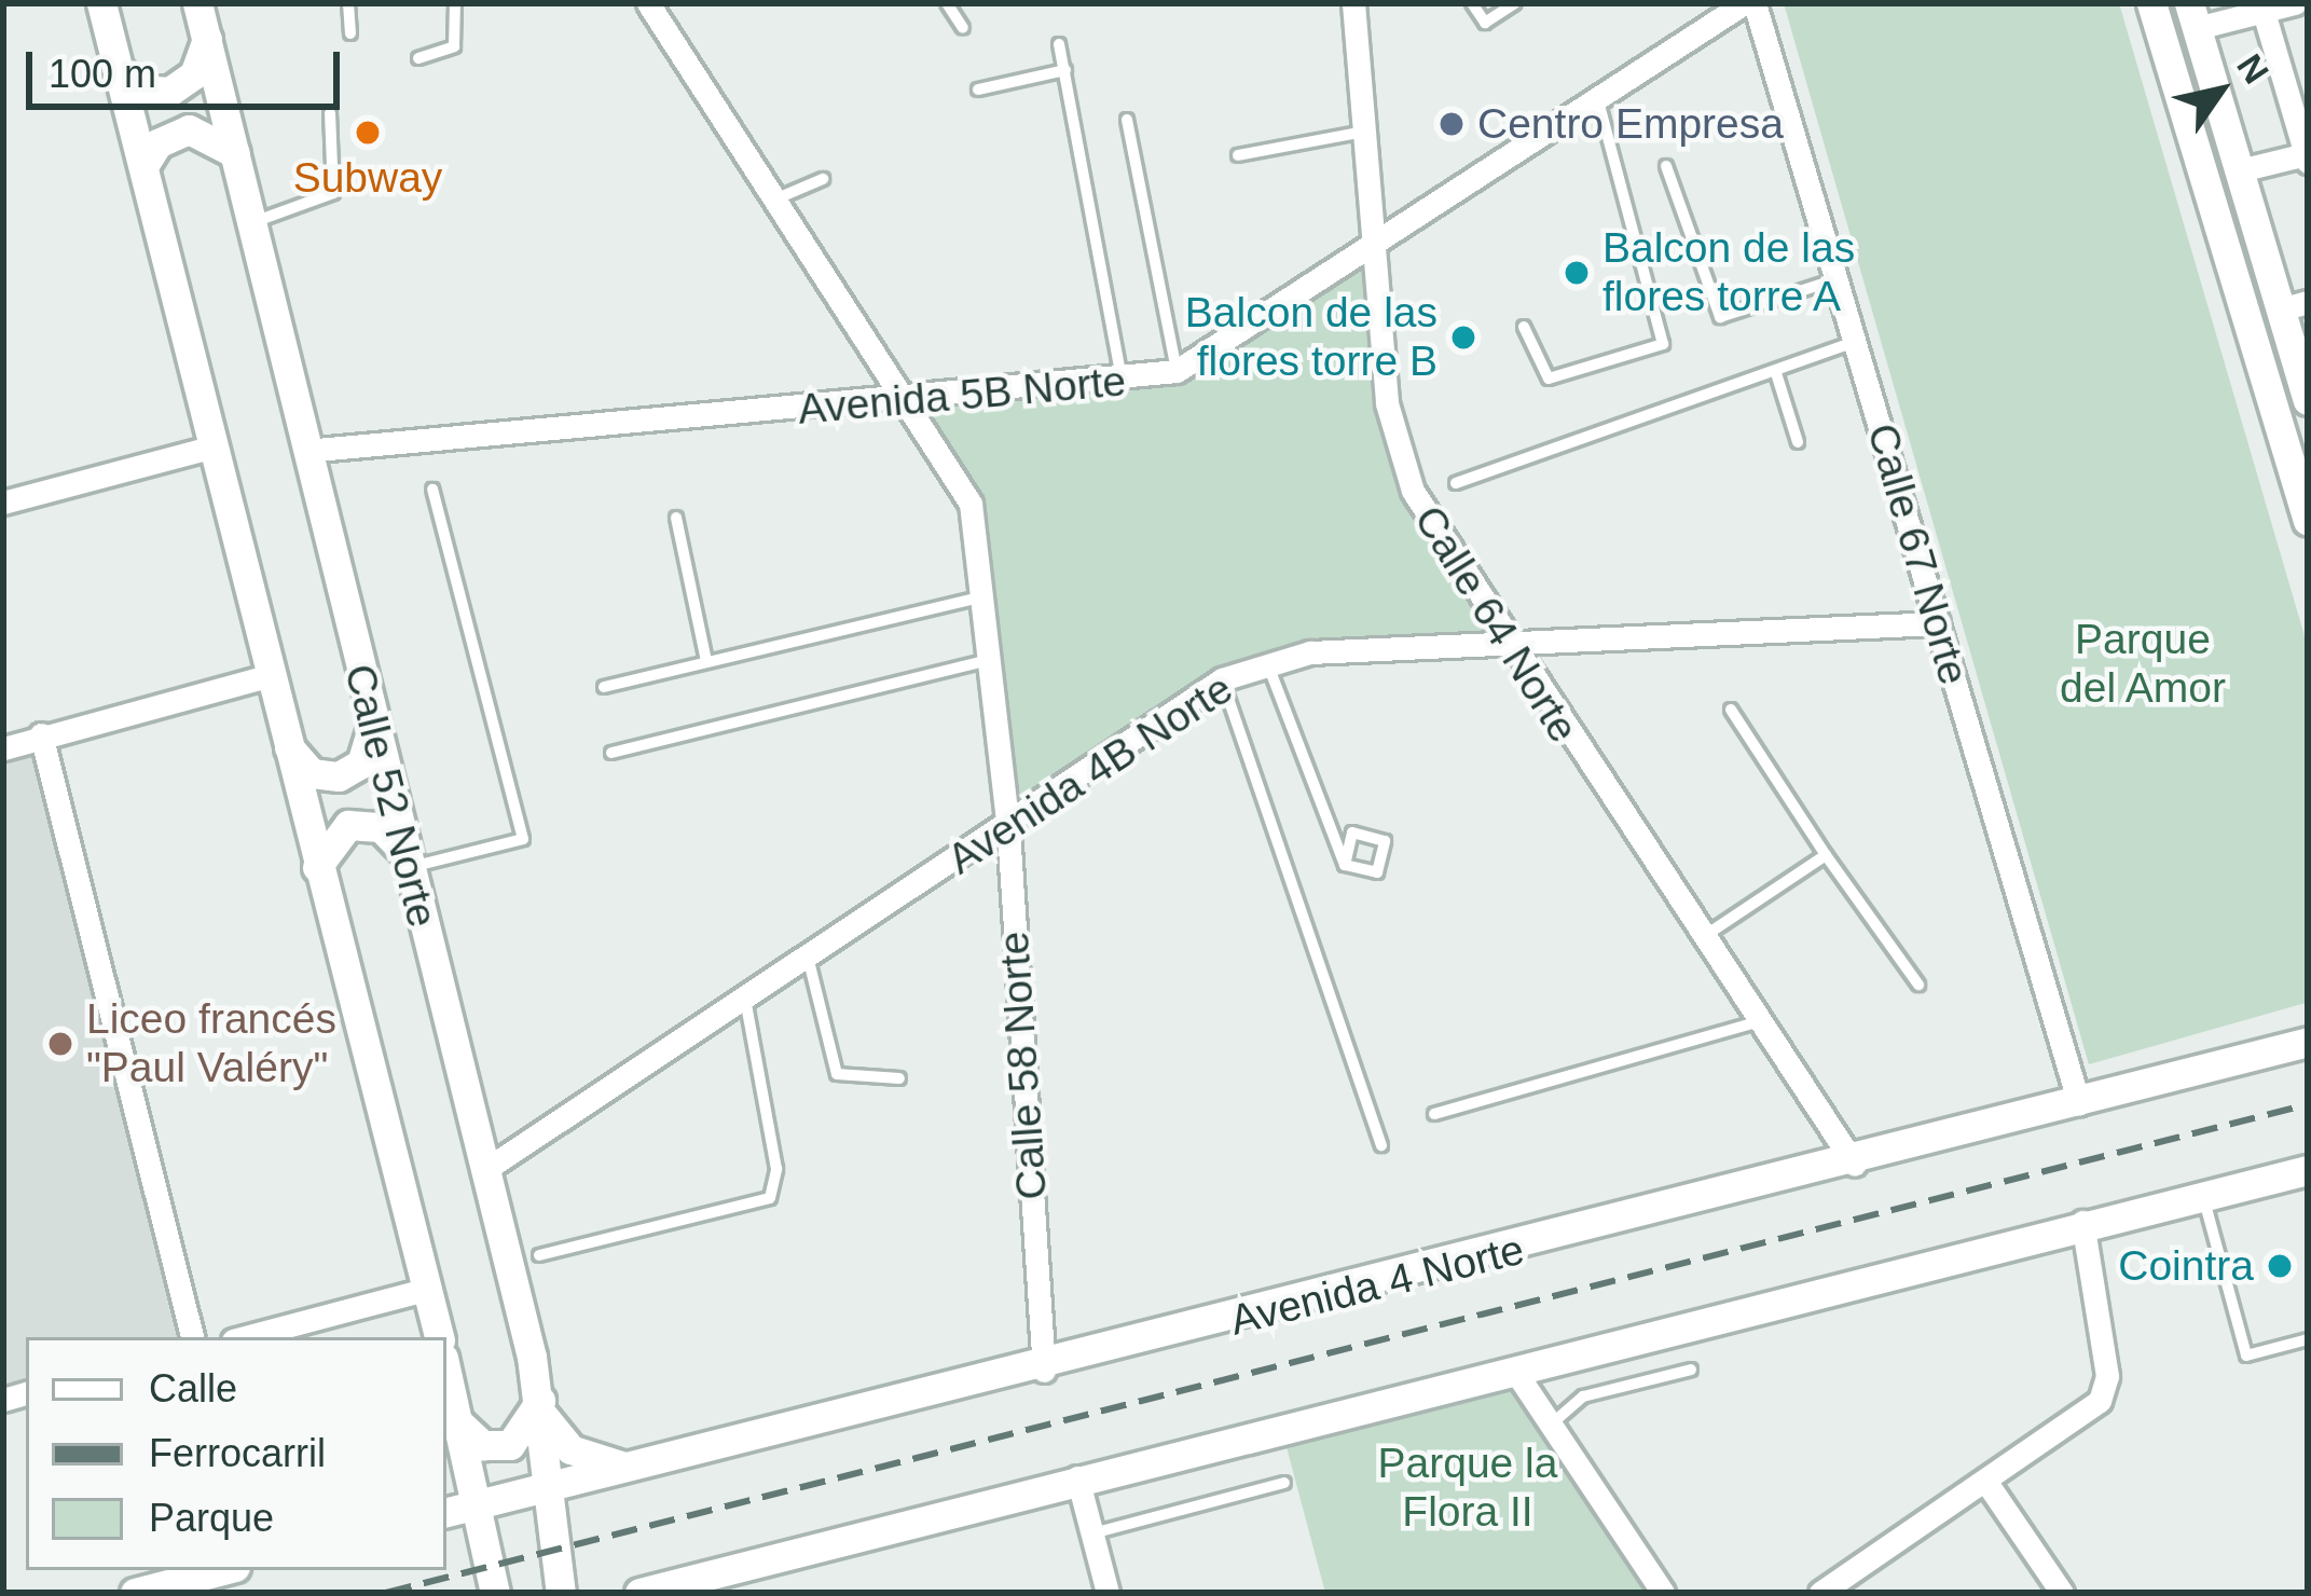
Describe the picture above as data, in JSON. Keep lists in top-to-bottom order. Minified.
{"streets":{"main road":["Calle 52 Norte","Avenida 4 Norte"],"street":["Avenida 5B Norte","Calle 67 Norte","Calle 64 Norte","Avenida 4B Norte","Calle 58 Norte"]},"crossings":[["Avenida 5B Norte","Calle 64 Norte"],["Avenida 5B Norte","Calle 52 Norte"],["Avenida 5B Norte","Calle 58 Norte"],["Calle 67 Norte","Avenida 4B Norte"],["Calle 67 Norte","Avenida 4 Norte"],["Calle 64 Norte","Avenida 4B Norte"],["Calle 64 Norte","Avenida 4 Norte"],["Avenida 4B Norte","Calle 52 Norte"],["Avenida 4B Norte","Calle 58 Norte"],["Calle 52 Norte","Avenida 4 Norte"],["Calle 58 Norte","Avenida 4 Norte"]],"parks":["Parque del Amor","Parque la Flora II"],"places":["Centro Empresa","Subway","Balcon de las flores torre A","Balcon de las flores torre B","Liceo francés \"Paul Valéry\"","Cointra"],"legend":["Calle","Ferrocarril","Parque"],"scale_bar":"100 m","north":"top right"}
